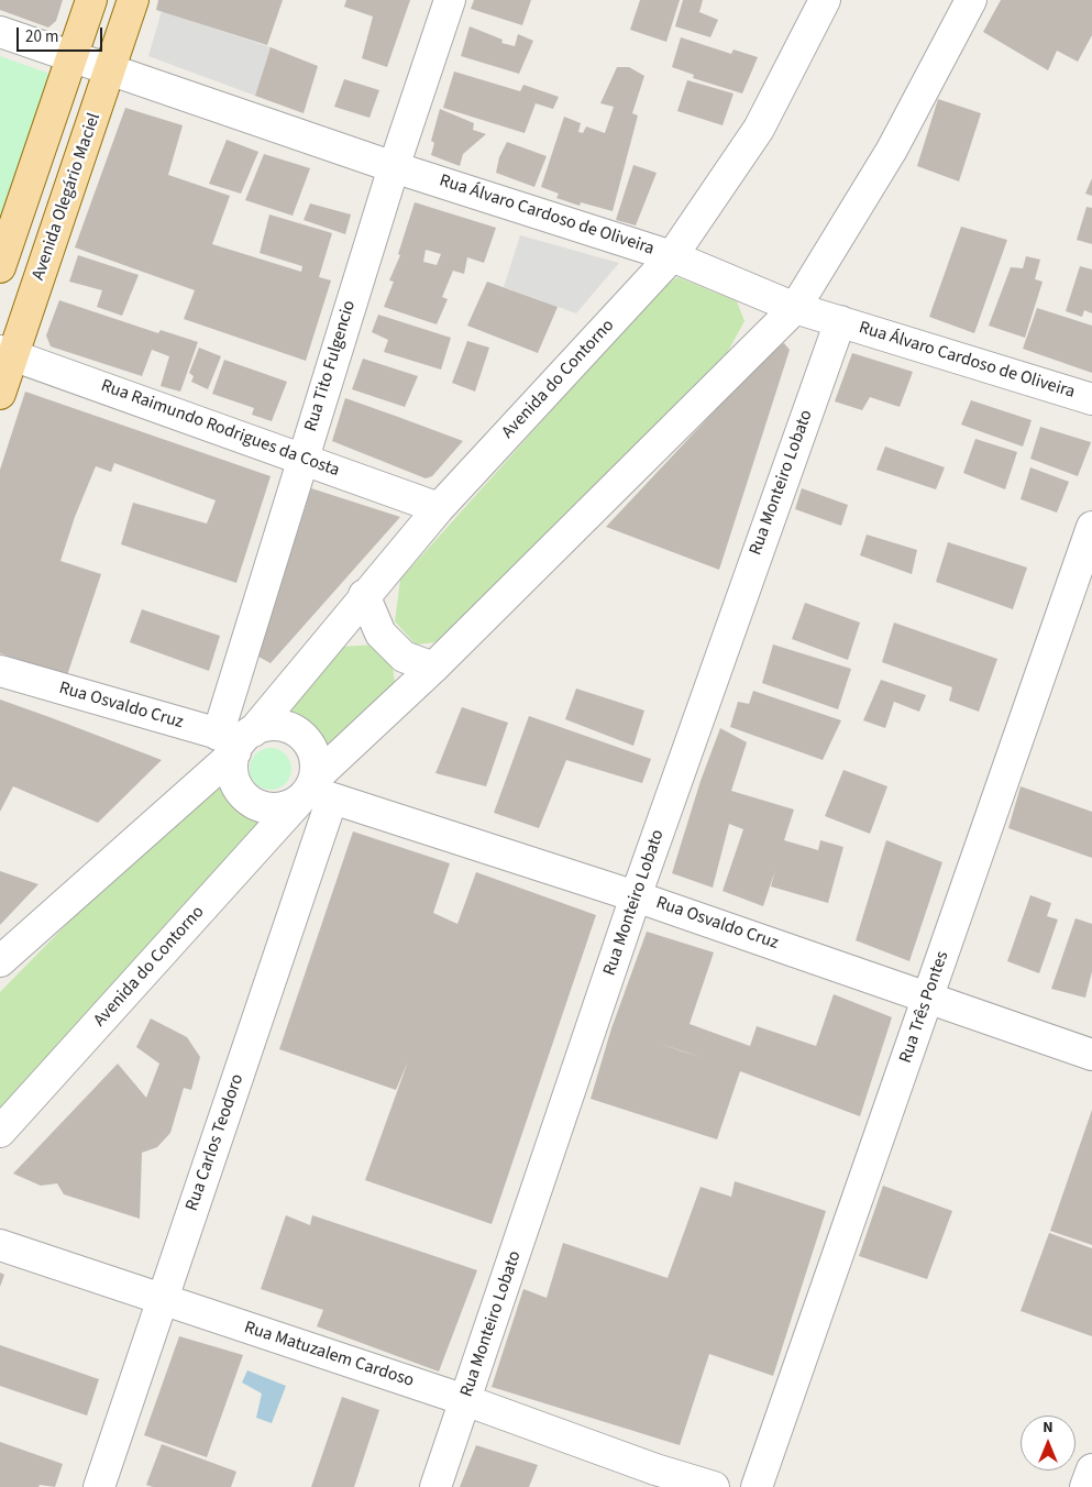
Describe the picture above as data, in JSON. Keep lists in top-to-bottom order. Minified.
{"streets":{"main road":["Avenida Olegário Maciel"],"street":["Rua Álvaro Cardoso de Oliveira","Rua Tito Fulgencio","Avenida do Contorno","Rua Raimundo Rodrigues da Costa","Rua Monteiro Lobato","Rua Osvaldo Cruz","Rua Três Pontes","Rua Carlos Teodoro","Rua Matuzalem Cardoso"]},"crossings":[["Avenida Olegário Maciel","Rua Álvaro Cardoso de Oliveira"],["Avenida Olegário Maciel","Rua Raimundo Rodrigues da Costa"],["Rua Álvaro Cardoso de Oliveira","Rua Tito Fulgencio"],["Rua Álvaro Cardoso de Oliveira","Avenida do Contorno"],["Rua Álvaro Cardoso de Oliveira","Rua Monteiro Lobato"],["Rua Tito Fulgencio","Avenida do Contorno"],["Rua Tito Fulgencio","Rua Raimundo Rodrigues da Costa"],["Rua Tito Fulgencio","Rua Osvaldo Cruz"],["Rua Tito Fulgencio","Rua Carlos Teodoro"],["Avenida do Contorno","Rua Raimundo Rodrigues da Costa"],["Avenida do Contorno","Rua Osvaldo Cruz"],["Avenida do Contorno","Rua Carlos Teodoro"],["Rua Monteiro Lobato","Rua Osvaldo Cruz"],["Rua Monteiro Lobato","Rua Matuzalem Cardoso"],["Rua Osvaldo Cruz","Rua Três Pontes"],["Rua Osvaldo Cruz","Rua Carlos Teodoro"],["Rua Carlos Teodoro","Rua Matuzalem Cardoso"]],"scale_bar":"20 m","north":"top"}
